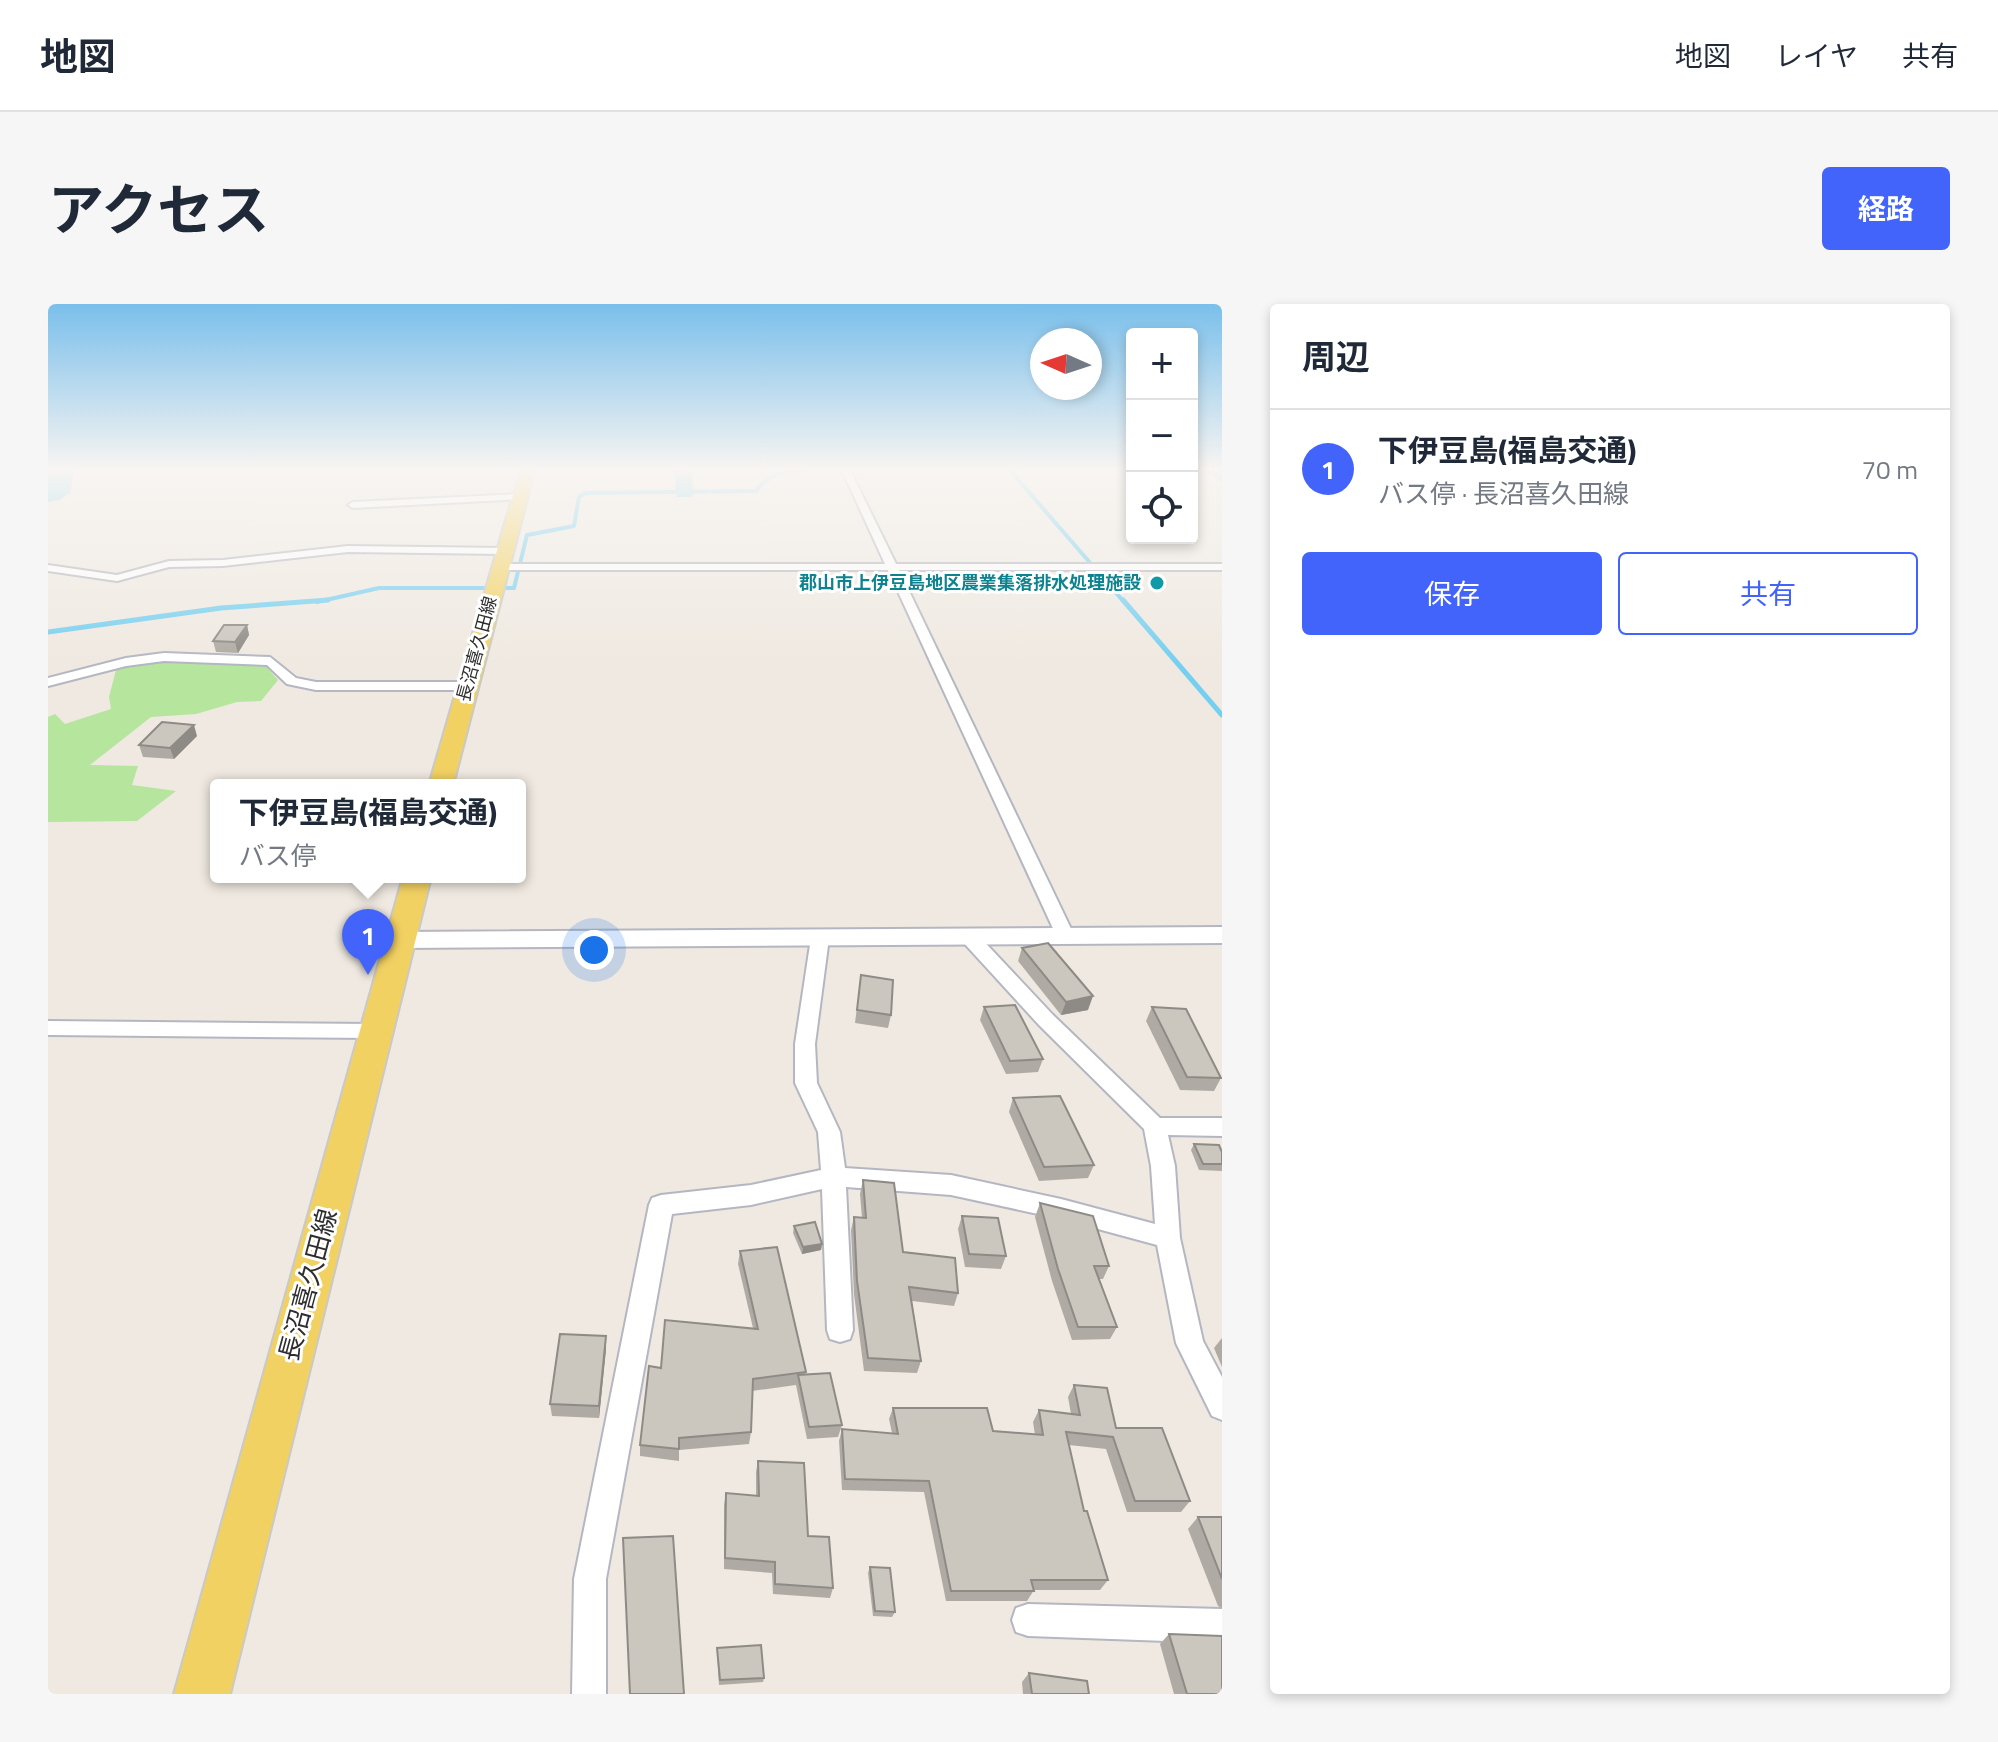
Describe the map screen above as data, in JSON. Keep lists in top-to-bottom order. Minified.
{"streets":{"main road":["長沼喜久田線"]},"places":["郡山市上伊豆島地区農業集落排水処理施設"],"north":"left","page":{"header":"地図","nav":["地図","レイヤ","共有"],"title":"アクセス","buttons":["経路",["保存","共有"]],"heading":"周辺","map_buttons":["+","−"],"list":[{"mark":"1","name":"下伊豆島(福島交通)","note":"バス停 · 長沼喜久田線","value":"70 m"}],"popup":["下伊豆島(福島交通)","バス停"],"pins":"1"}}
